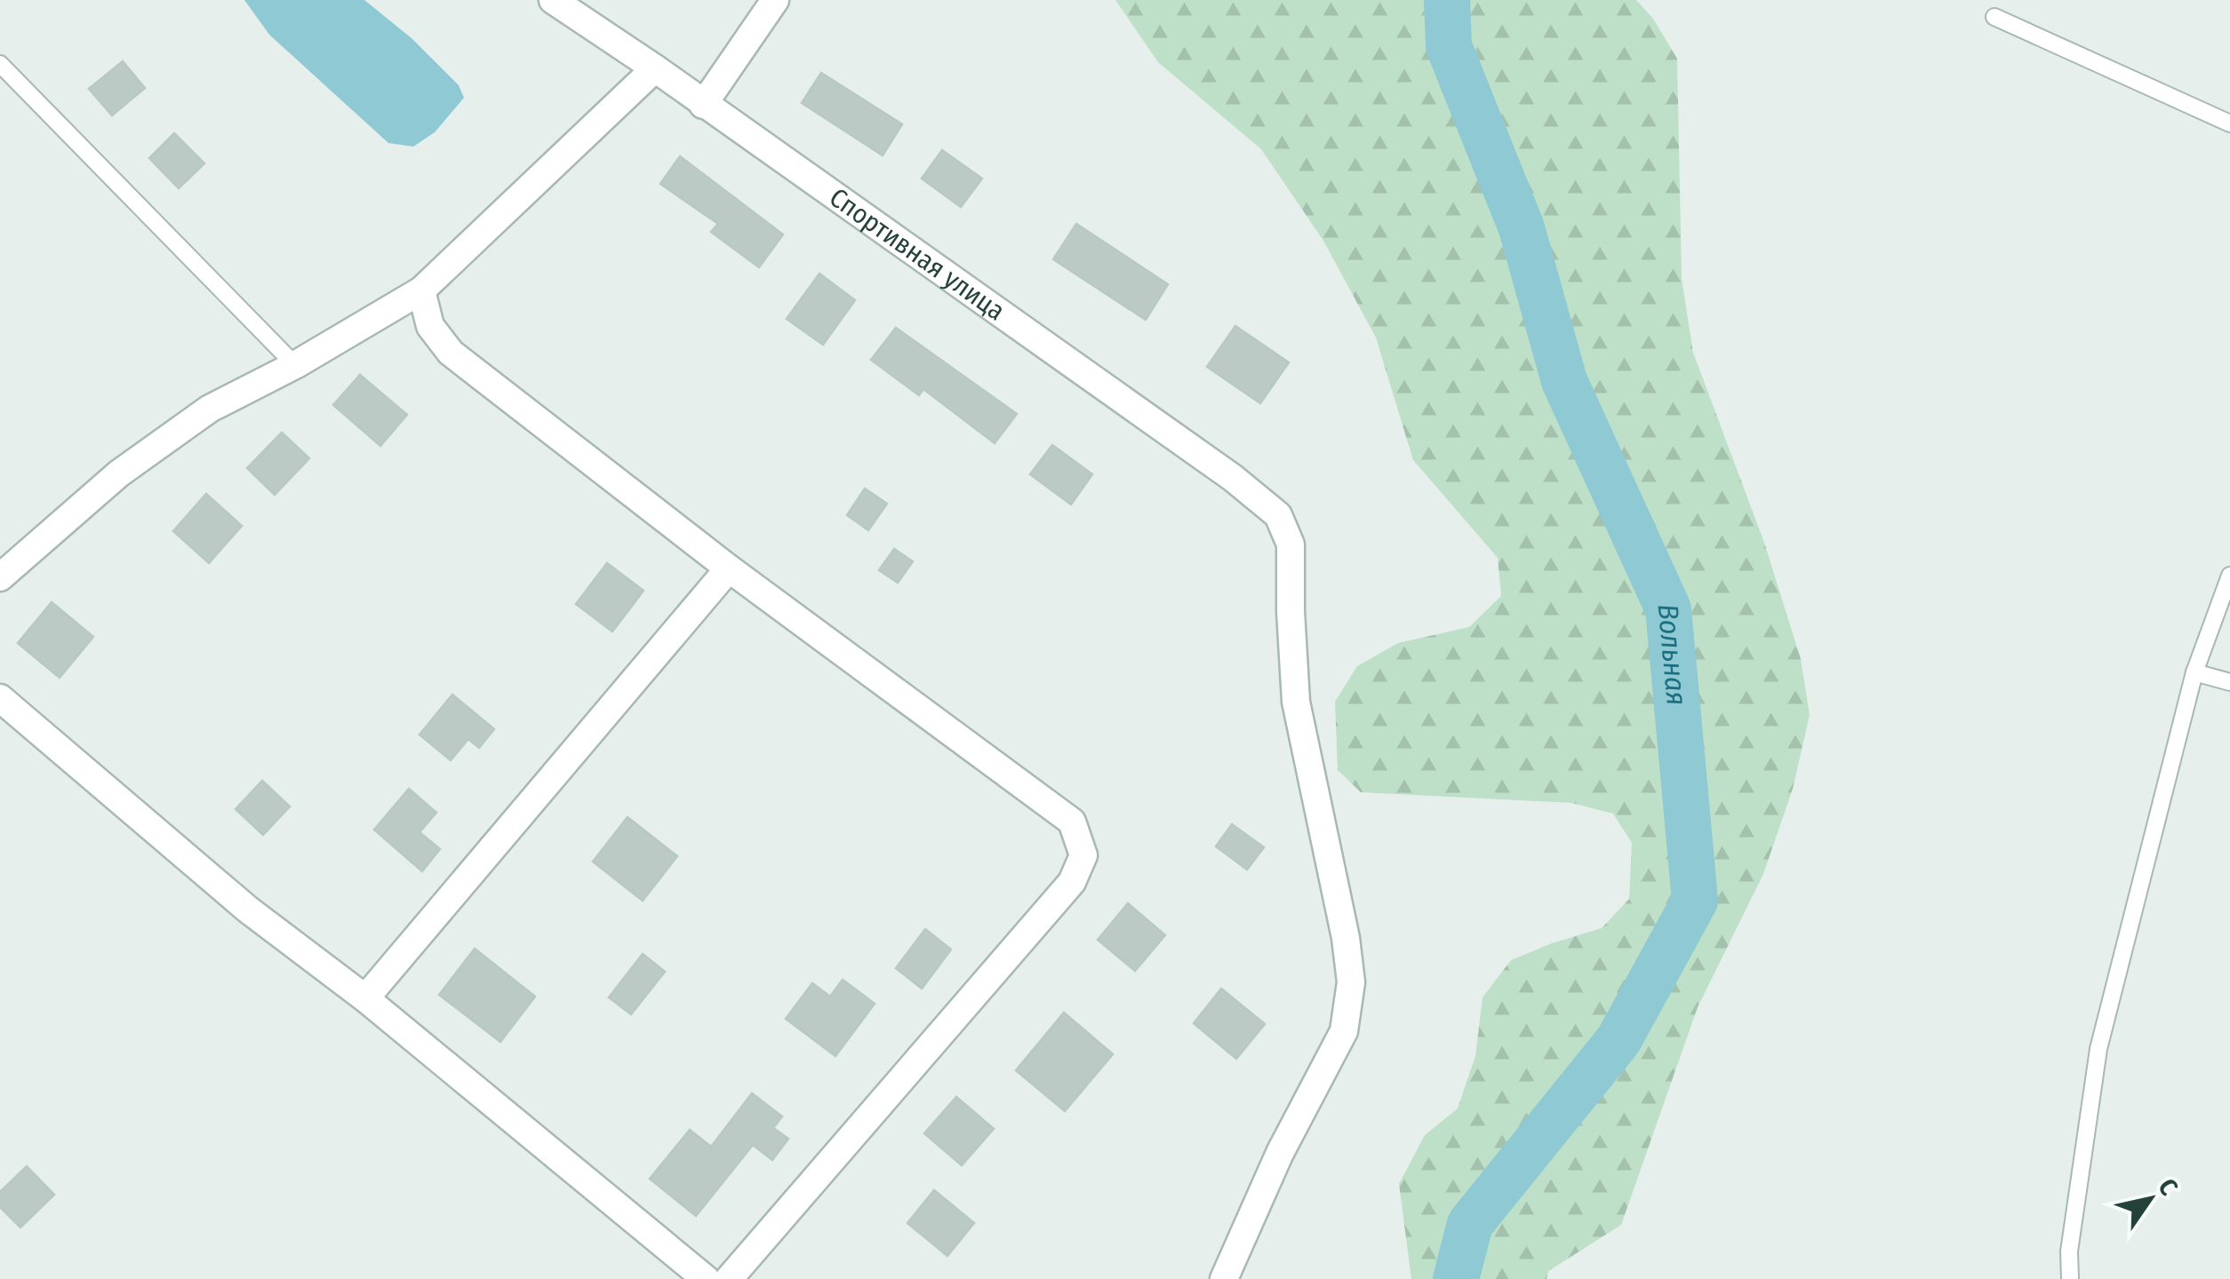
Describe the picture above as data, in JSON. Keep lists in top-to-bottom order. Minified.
{"streets":{"street":["Спортивная улица"]},"water":["Вольная"],"north":"top right"}
